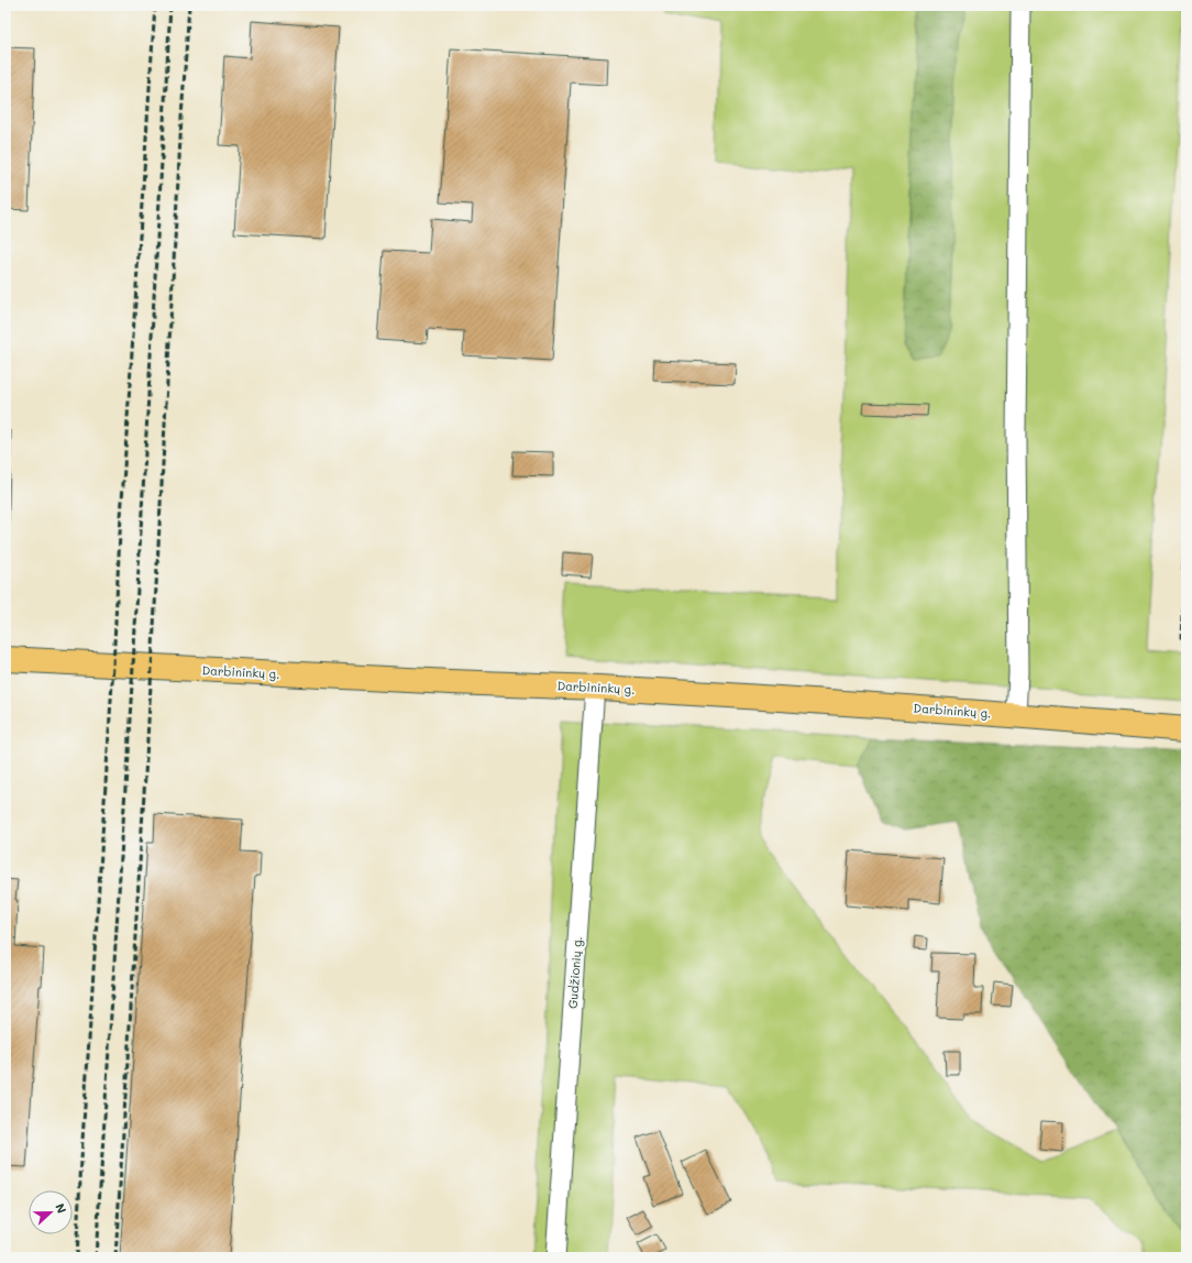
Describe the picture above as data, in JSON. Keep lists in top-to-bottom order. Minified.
{"streets":{"main road":["Darbininkų g."],"street":["Gudžionių g."]},"crossings":[["Darbininkų g.","Gudžionių g."]],"north":"right"}
